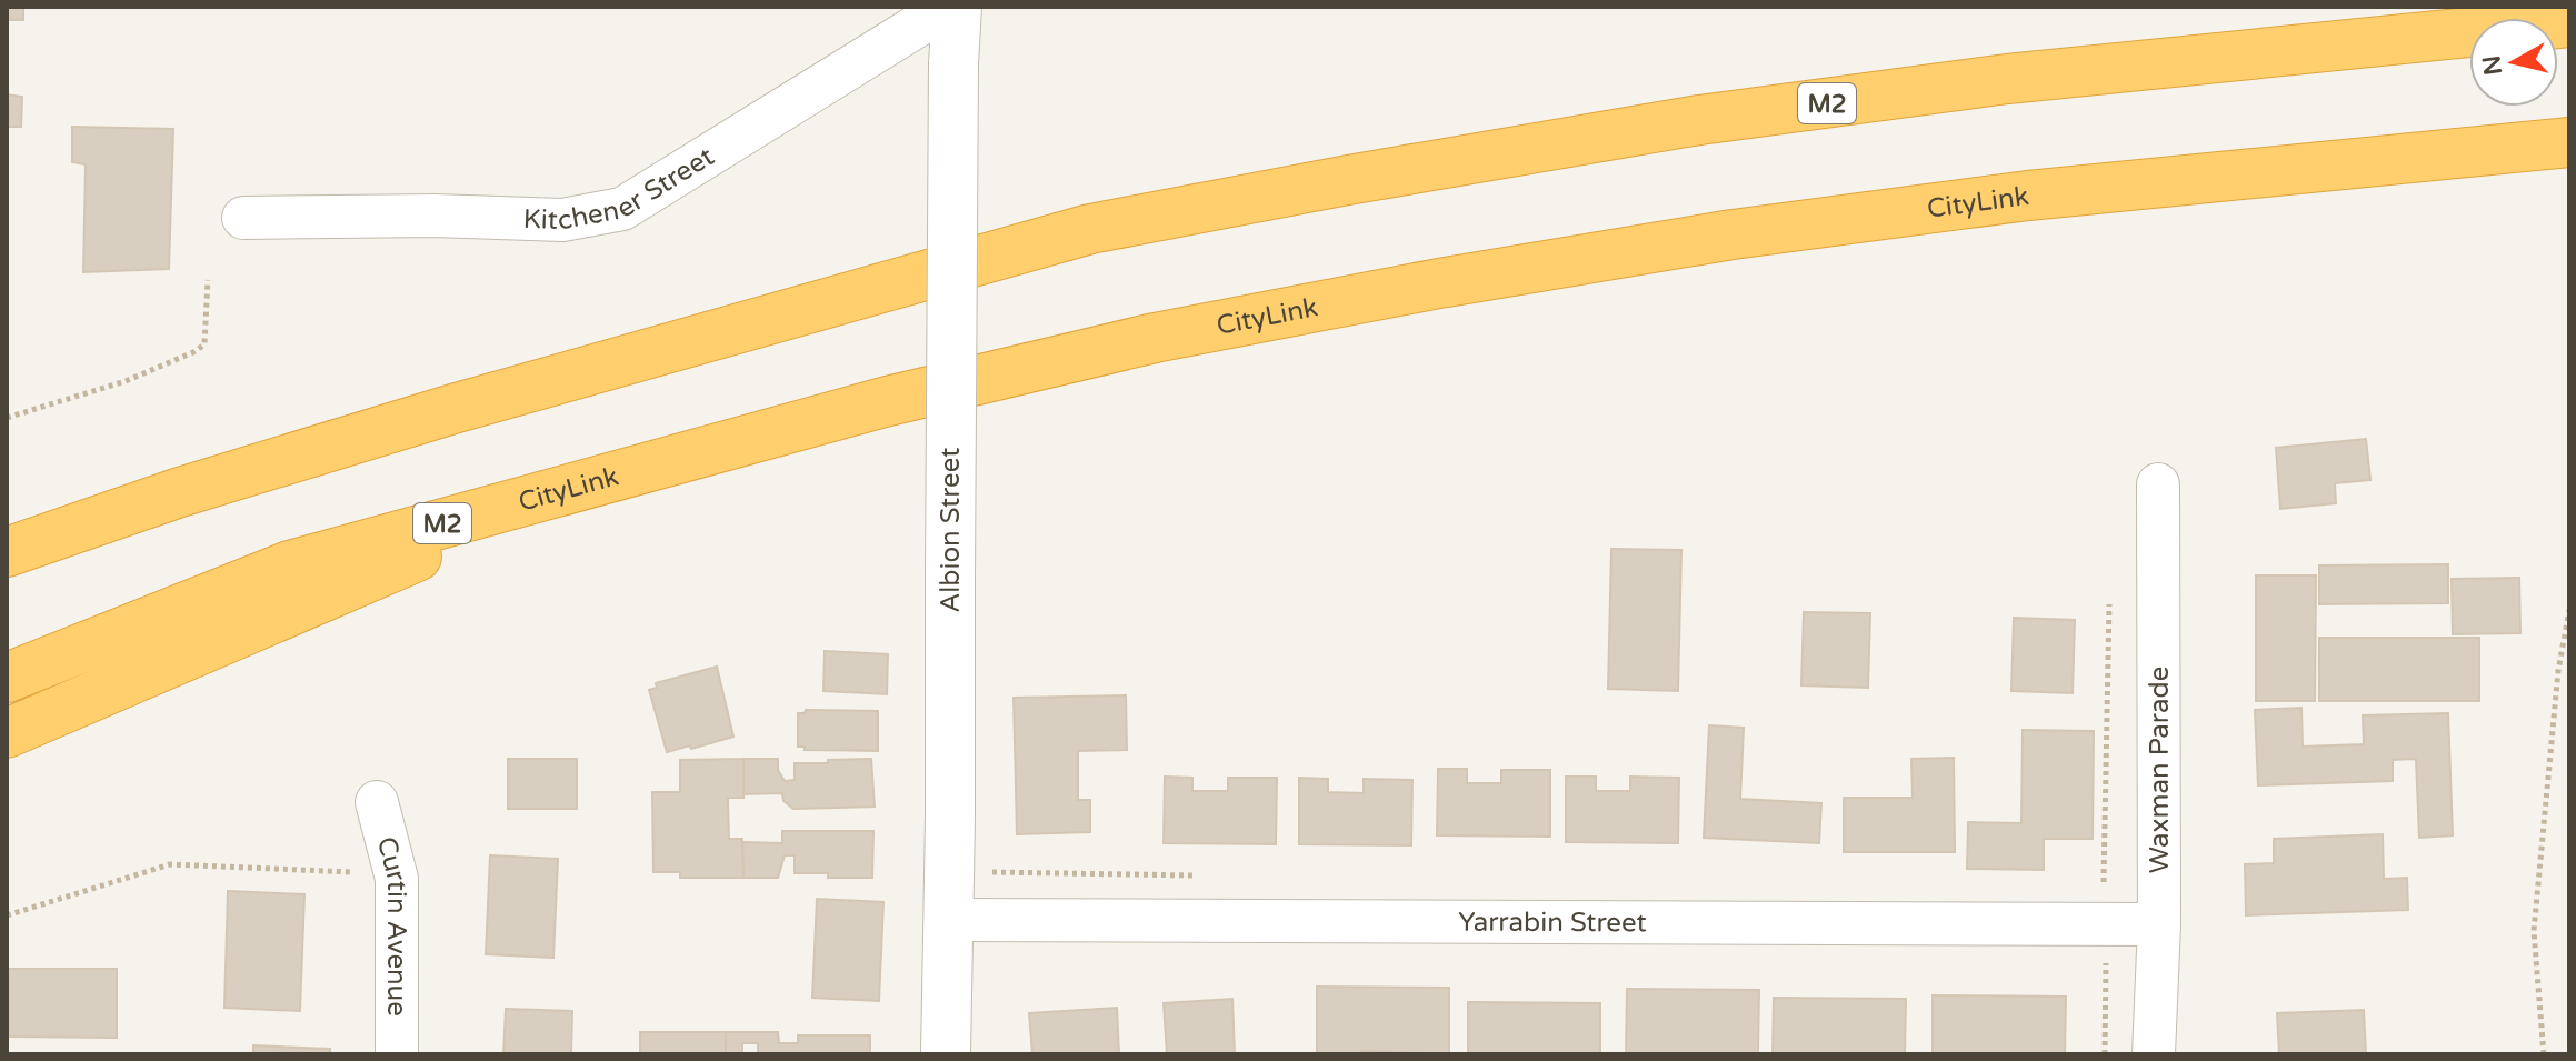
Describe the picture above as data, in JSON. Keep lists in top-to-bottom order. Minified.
{"streets":{"highway":["M2","CityLink"],"street":["Kitchener Street","Albion Street","Waxman Parade","Yarrabin Street","Curtin Avenue"]},"crossings":[["Albion Street","Yarrabin Street"],["Waxman Parade","Yarrabin Street"]],"north":"left"}
